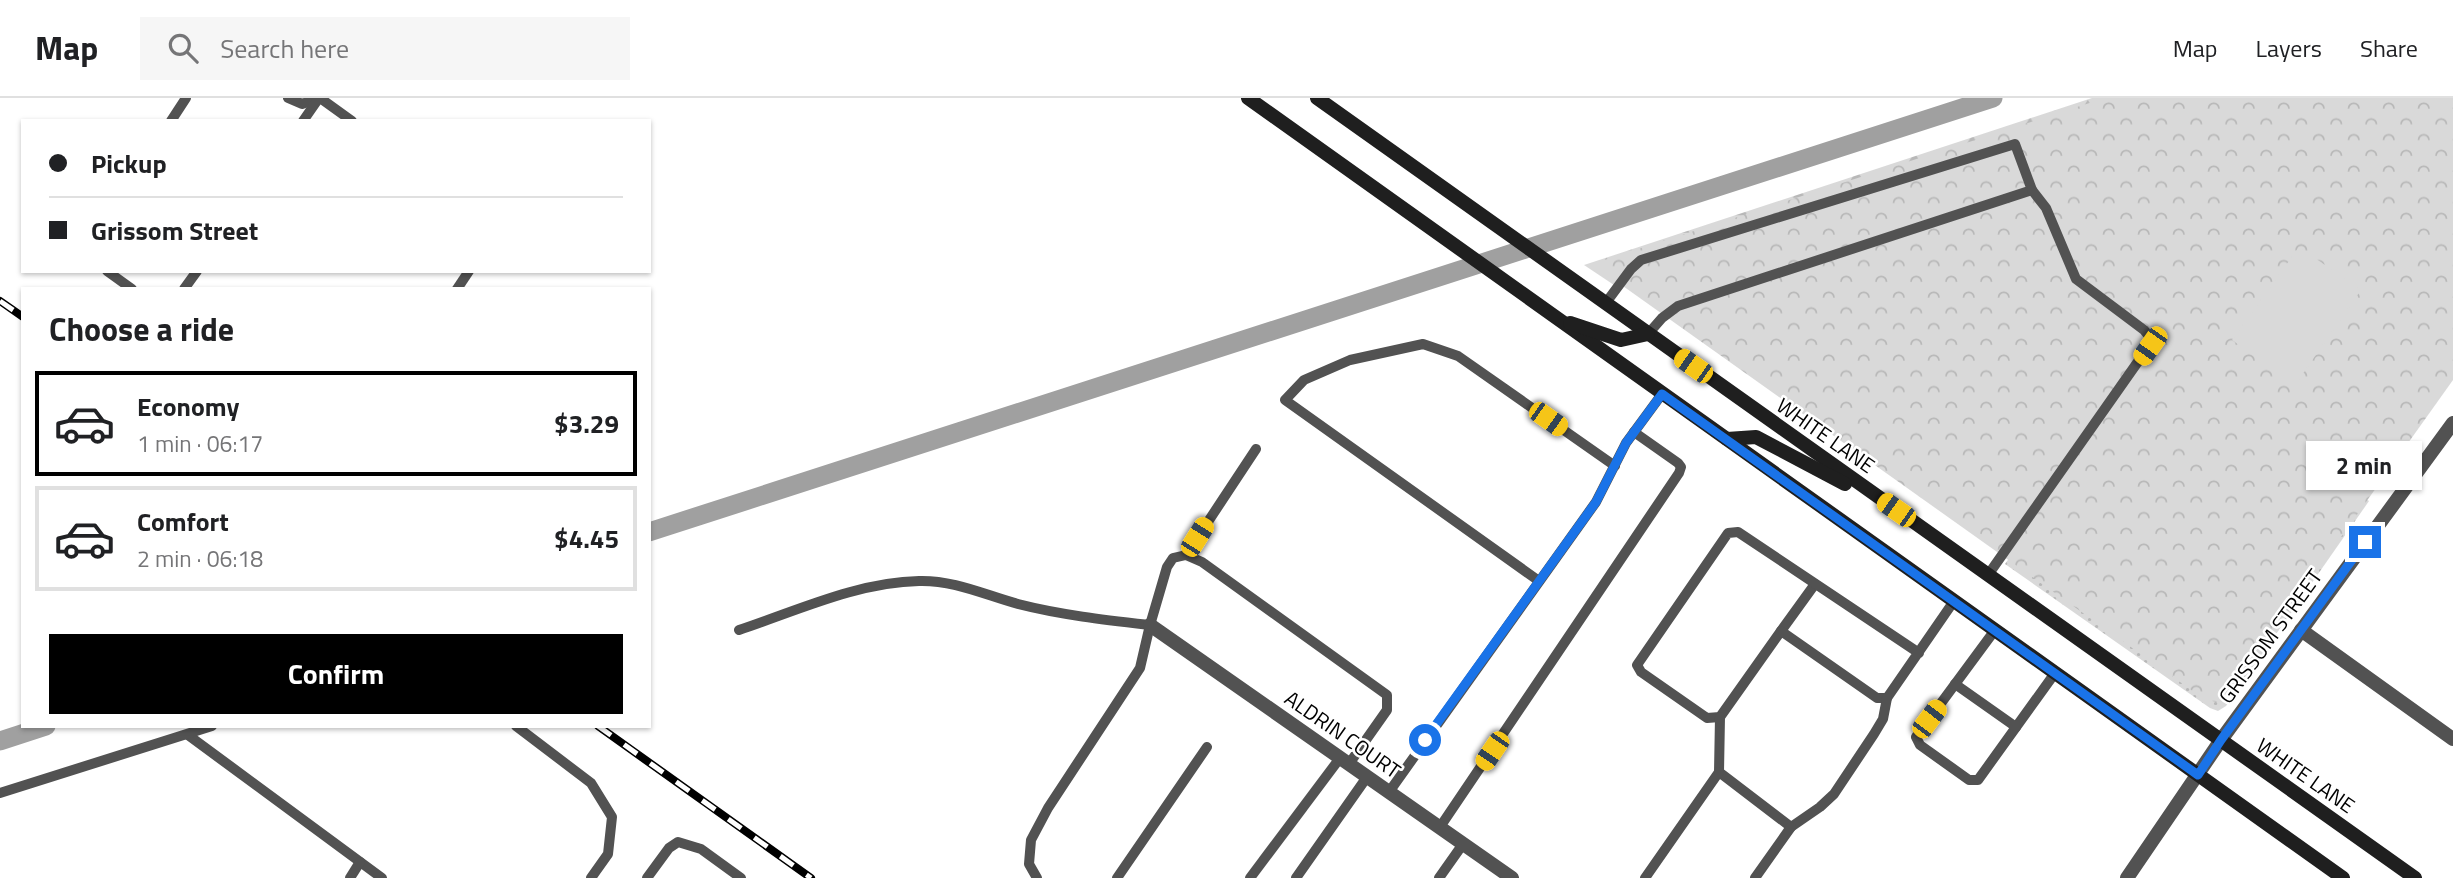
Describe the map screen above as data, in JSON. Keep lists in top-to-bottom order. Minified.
{"streets":{"main road":["WHITE LANE"],"street":["GRISSOM STREET","ALDRIN COURT"]},"crossings":[["WHITE LANE","GRISSOM STREET"]],"page":{"header":"Map","search":"Search here","nav":["Map","Layers","Share"],"banner":["Pickup","Grissom Street"],"heading":"Choose a ride","list":[{"name":"Economy","note":"1 min · 06:17","value":"$3.29"},{"name":"Comfort","note":"2 min · 06:18","value":"$4.45"}],"bubble":"2 min","buttons":"Confirm"}}
